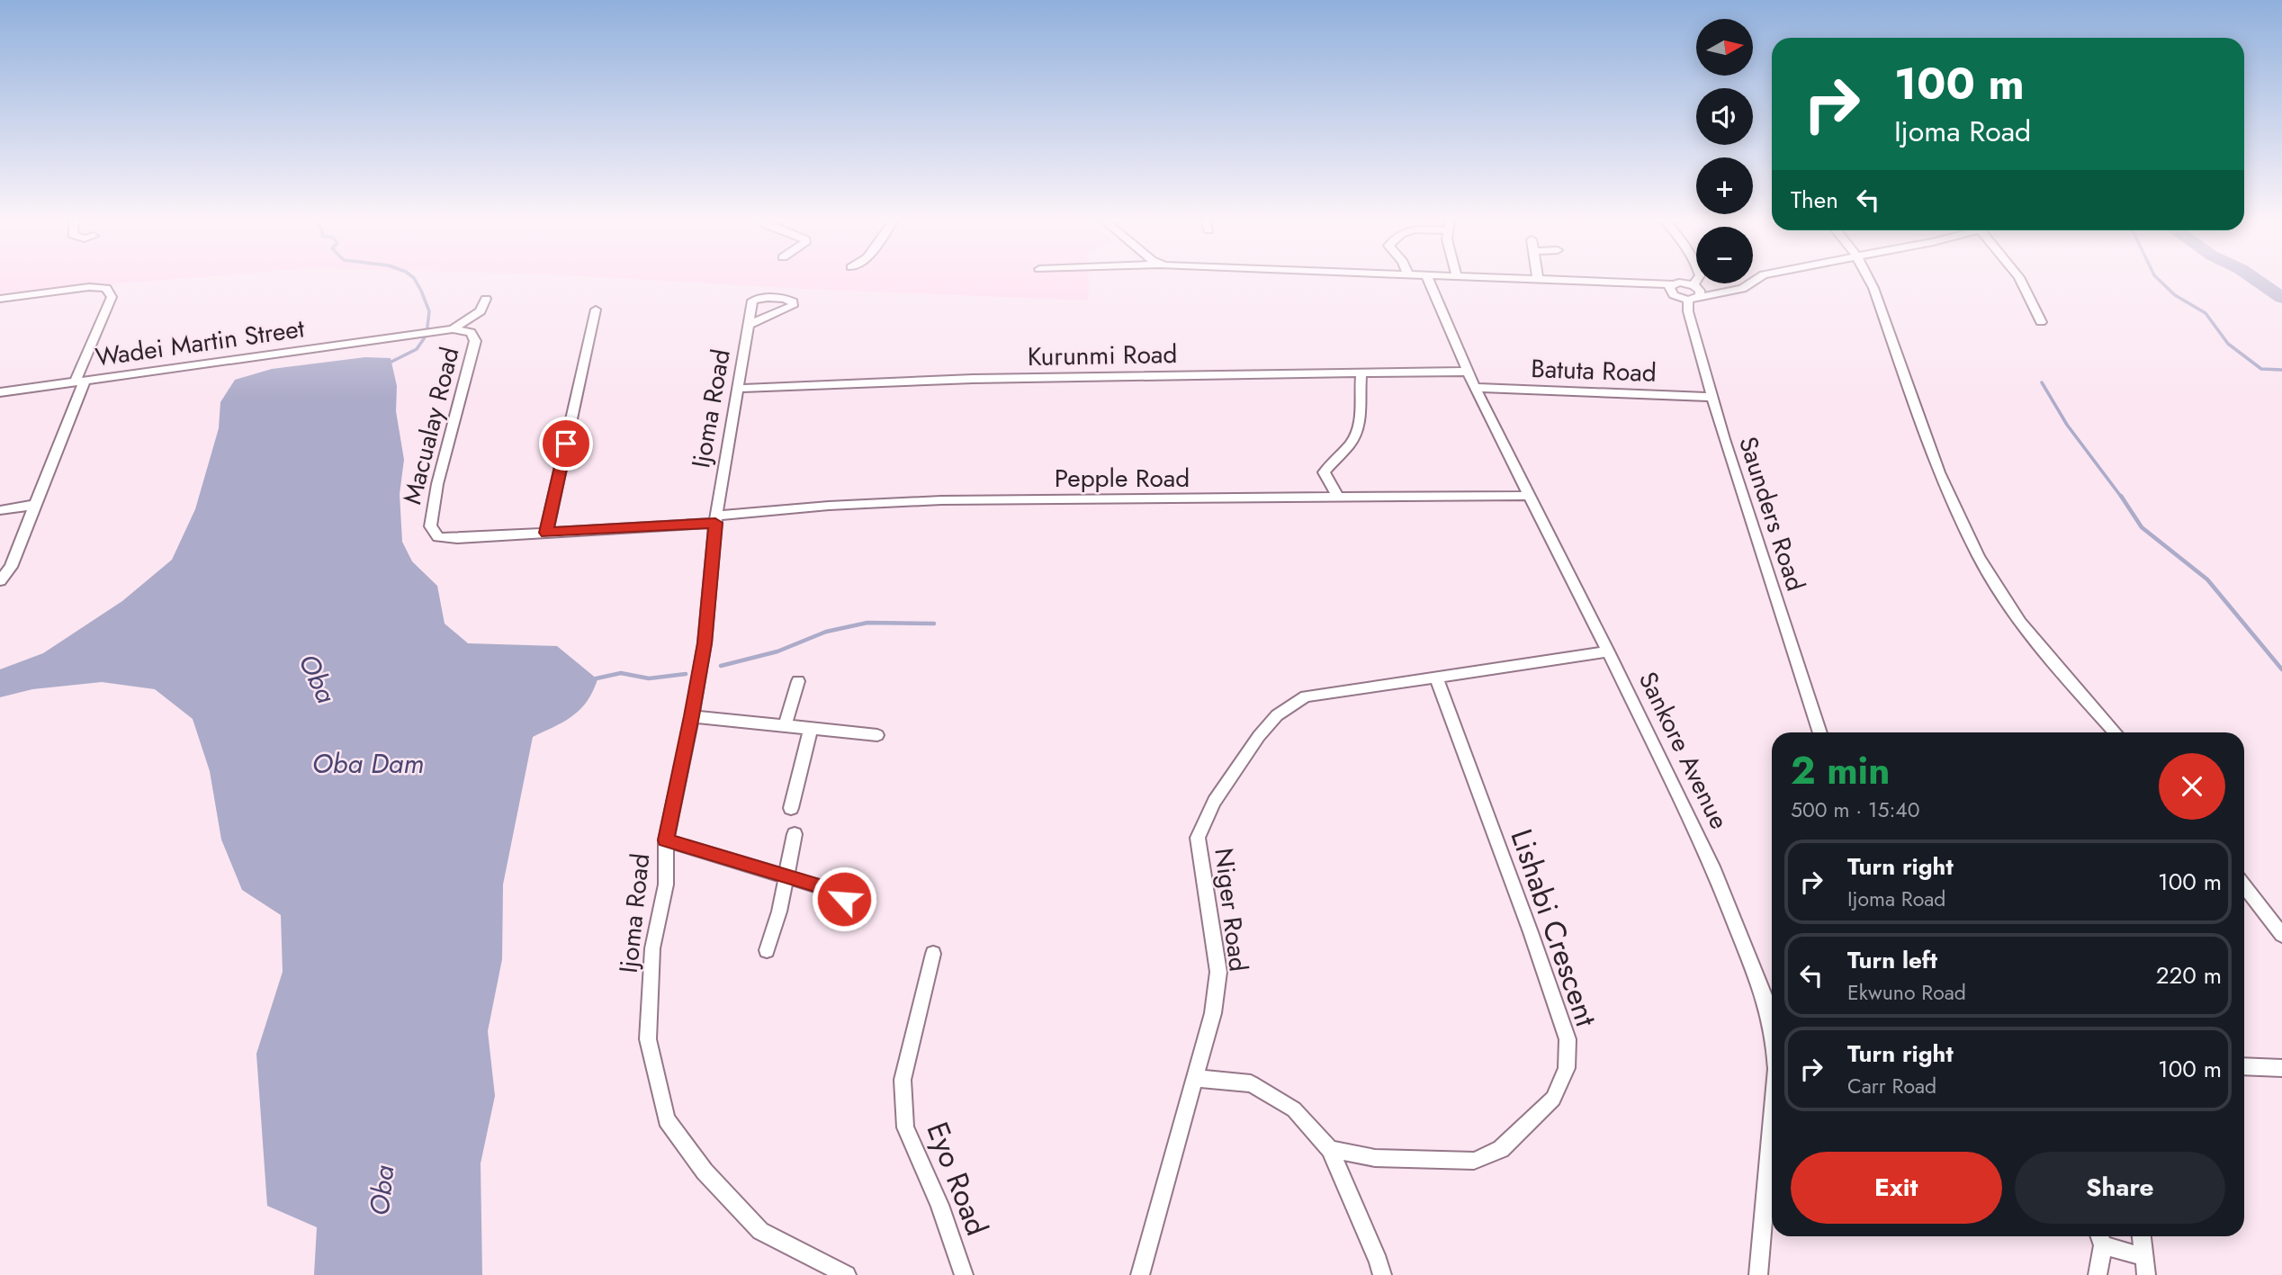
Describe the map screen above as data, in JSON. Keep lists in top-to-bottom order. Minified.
{"streets":{"street":["Wadei Martin Street","Kurunmi Road","Batuta Road","Ijoma Road","Macualay Road","Pepple Road","Saunders Road","Sankore Avenue","Niger Road","Lishabi Crescent","Eyo Road"]},"crossings":[["Wadei Martin Street","Macualay Road"],["Kurunmi Road","Ijoma Road"],["Kurunmi Road","Sankore Avenue"],["Batuta Road","Saunders Road"],["Batuta Road","Sankore Avenue"],["Ijoma Road","Pepple Road"],["Macualay Road","Pepple Road"],["Pepple Road","Sankore Avenue"],["Sankore Avenue","Niger Road"],["Niger Road","Lishabi Crescent"]],"water":["Oba","Oba Dam"],"north":"right","page":{"map_buttons":["+","−"],"turn":["100 m","Ijoma Road"],"then":"Then","heading":["2 min","500 m · 15:40"],"list":[{"name":"Turn right","note":"Ijoma Road","value":"100 m"},{"name":"Turn left","note":"Ekwuno Road","value":"220 m"},{"name":"Turn right","note":"Carr Road","value":"100 m"}],"buttons":["Exit","Share"]}}
